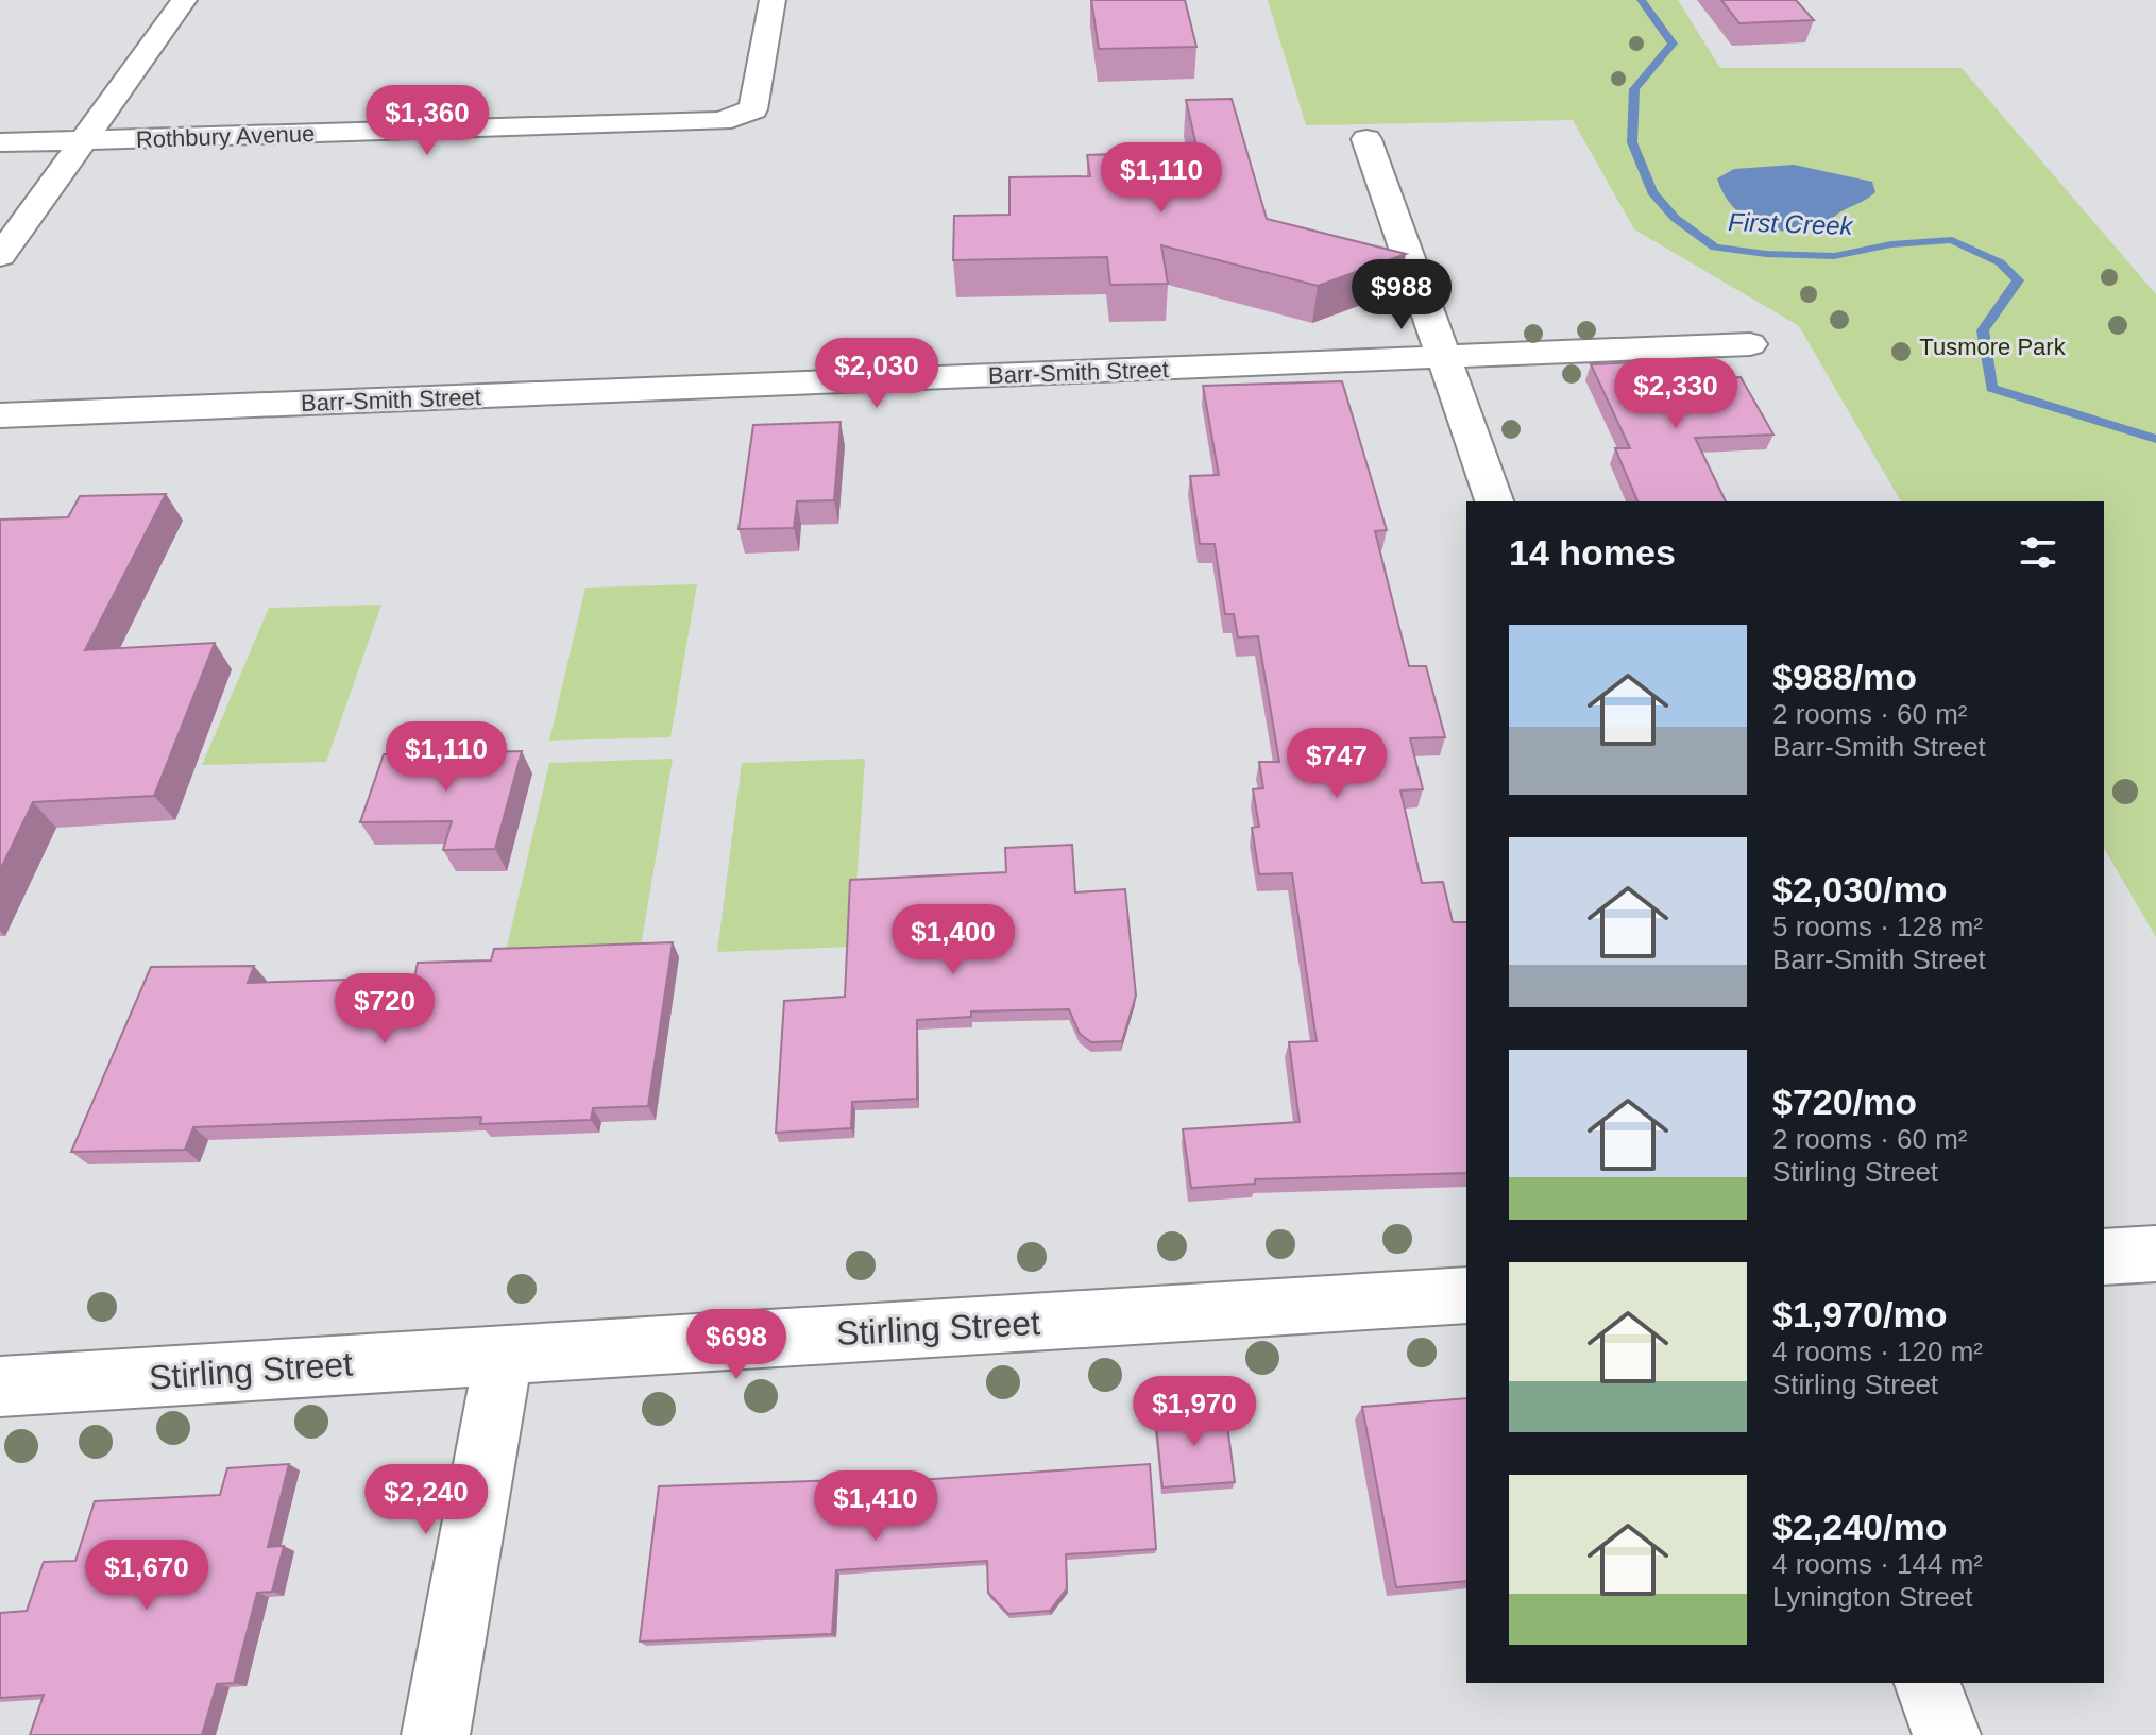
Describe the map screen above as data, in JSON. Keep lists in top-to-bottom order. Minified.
{"streets":{"street":["Rothbury Avenue","Barr-Smith Street","Stirling Street"]},"water":["First Creek"],"parks":["Tusmore Park"],"page":{"price":["$1,360","$1,110","$988","$2,030","$2,330","$1,110","$747","$1,400","$720","$698","$1,970","$2,240","$1,410","$1,670"],"heading":"14 homes","list":[{"name":"$988/mo","note":"2 rooms · 60 m² · Barr-Smith Street"},{"name":"$2,030/mo","note":"5 rooms · 128 m² · Barr-Smith Street"},{"name":"$720/mo","note":"2 rooms · 60 m² · Stirling Street"},{"name":"$1,970/mo","note":"4 rooms · 120 m² · Stirling Street"},{"name":"$2,240/mo","note":"4 rooms · 144 m² · Lynington Street"}]}}
